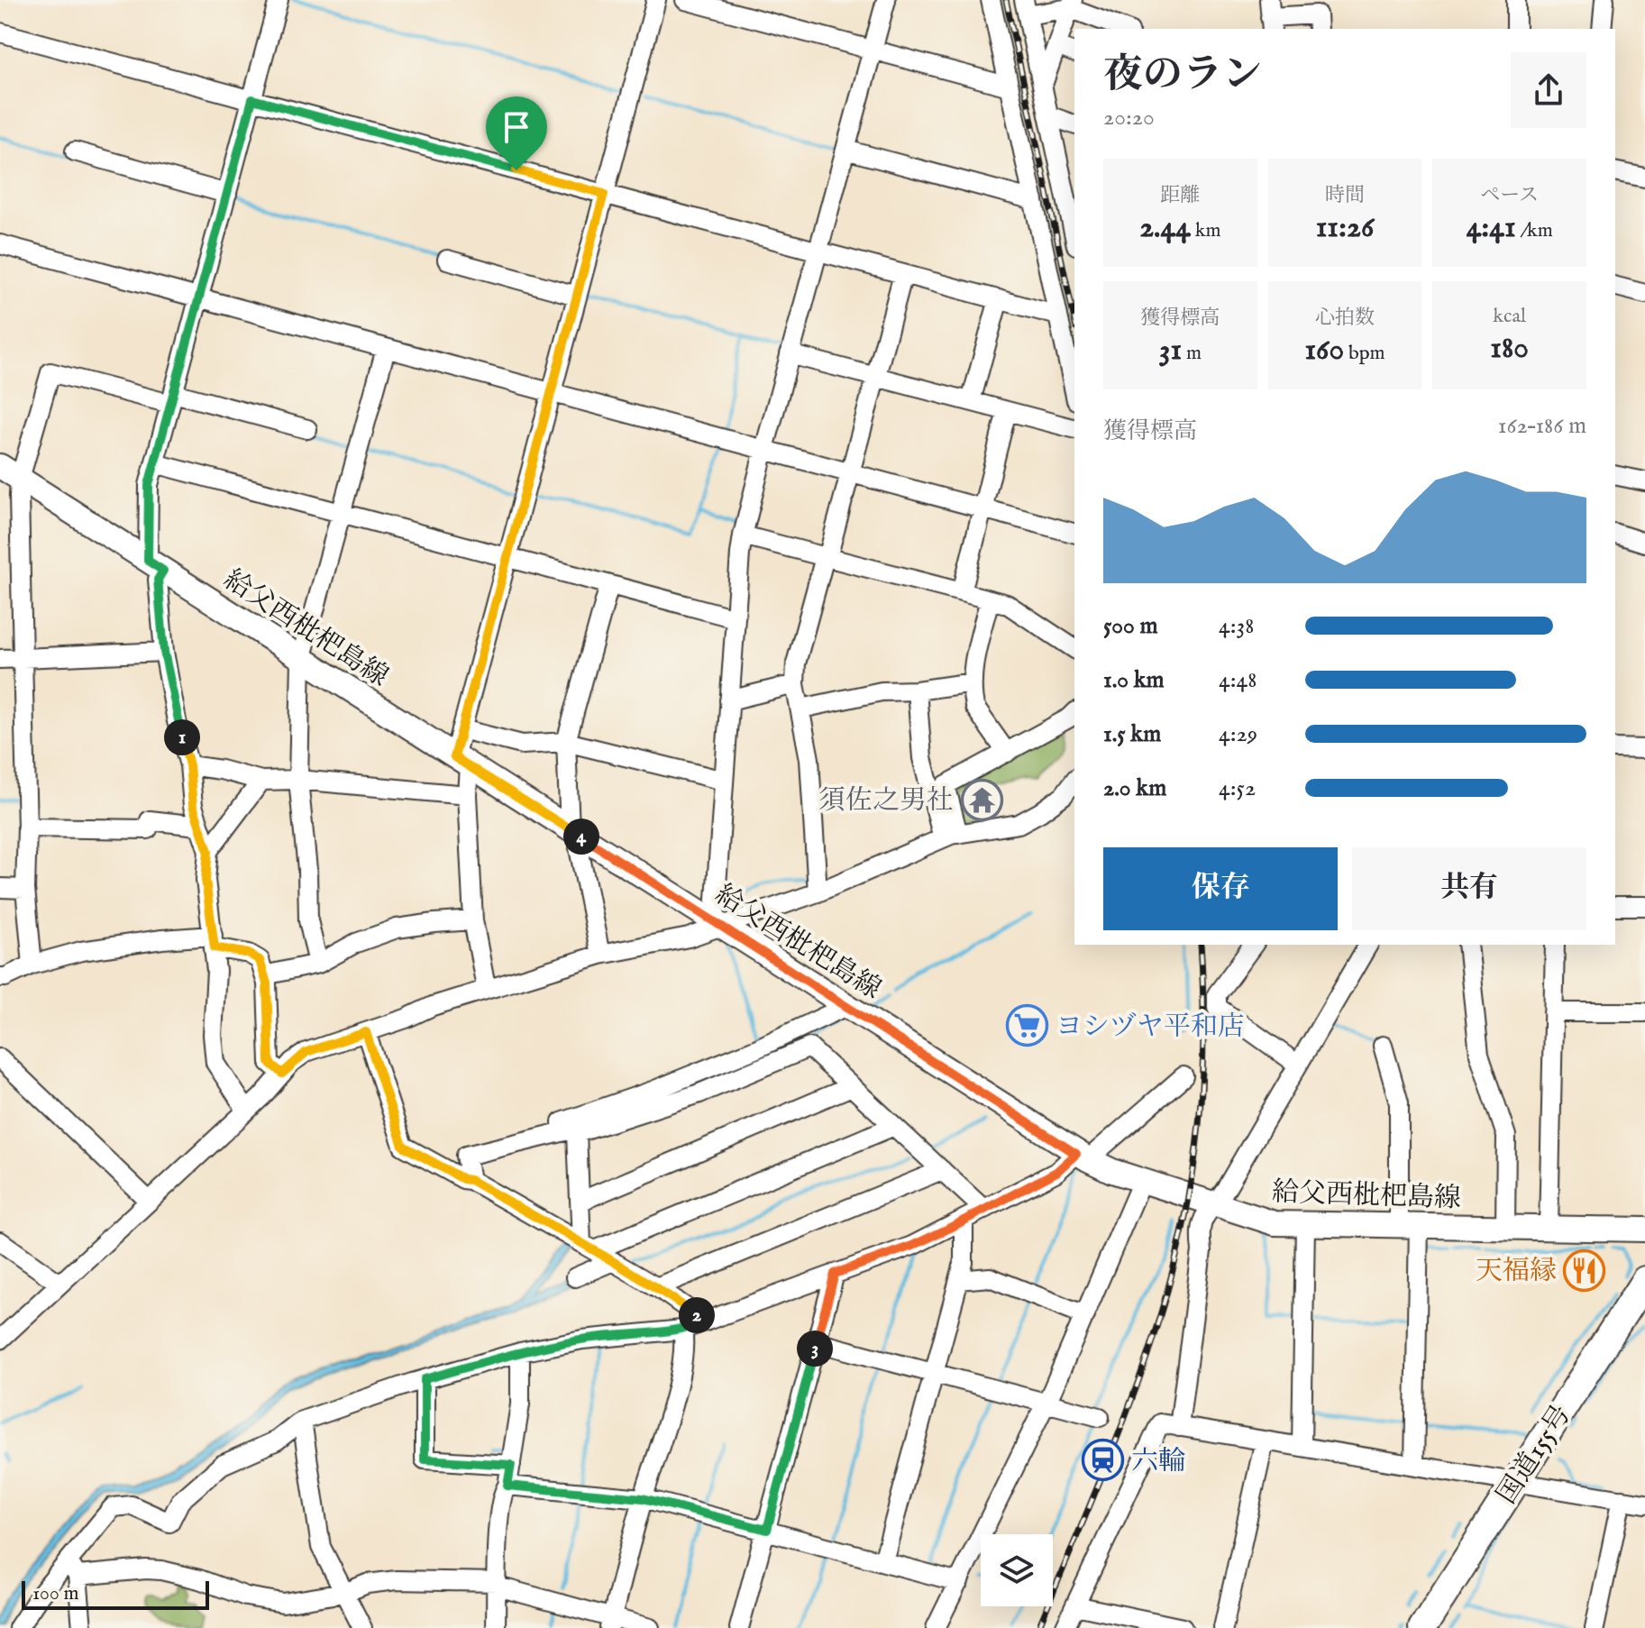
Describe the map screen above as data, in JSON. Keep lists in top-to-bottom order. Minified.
{"streets":{"highway":["国道155号"],"main road":["給父西枇杷島線"]},"places":{"temple":["須佐之男社"],"supermarket":["ヨシヅヤ平和店"],"restaurant":["天福縁"],"station":["六輪"]},"scale_bar":"100 m","page":{"heading":["夜のラン","20:20"],"stats":[["距離","2.44 km"],["時間","11:26"],["ペース","4:41 /km"],["獲得標高","31 m"],["心拍数","160 bpm"],["kcal","180"]],"chart":["獲得標高","162–186 m"],"list":[{"name":"500 m","note":"4:38"},{"name":"1.0 km","note":"4:48"},{"name":"1.5 km","note":"4:29"},{"name":"2.0 km","note":"4:52"}],"pins":["1","4","2","3"],"buttons":["保存","共有"],"scale":"100 m"}}
